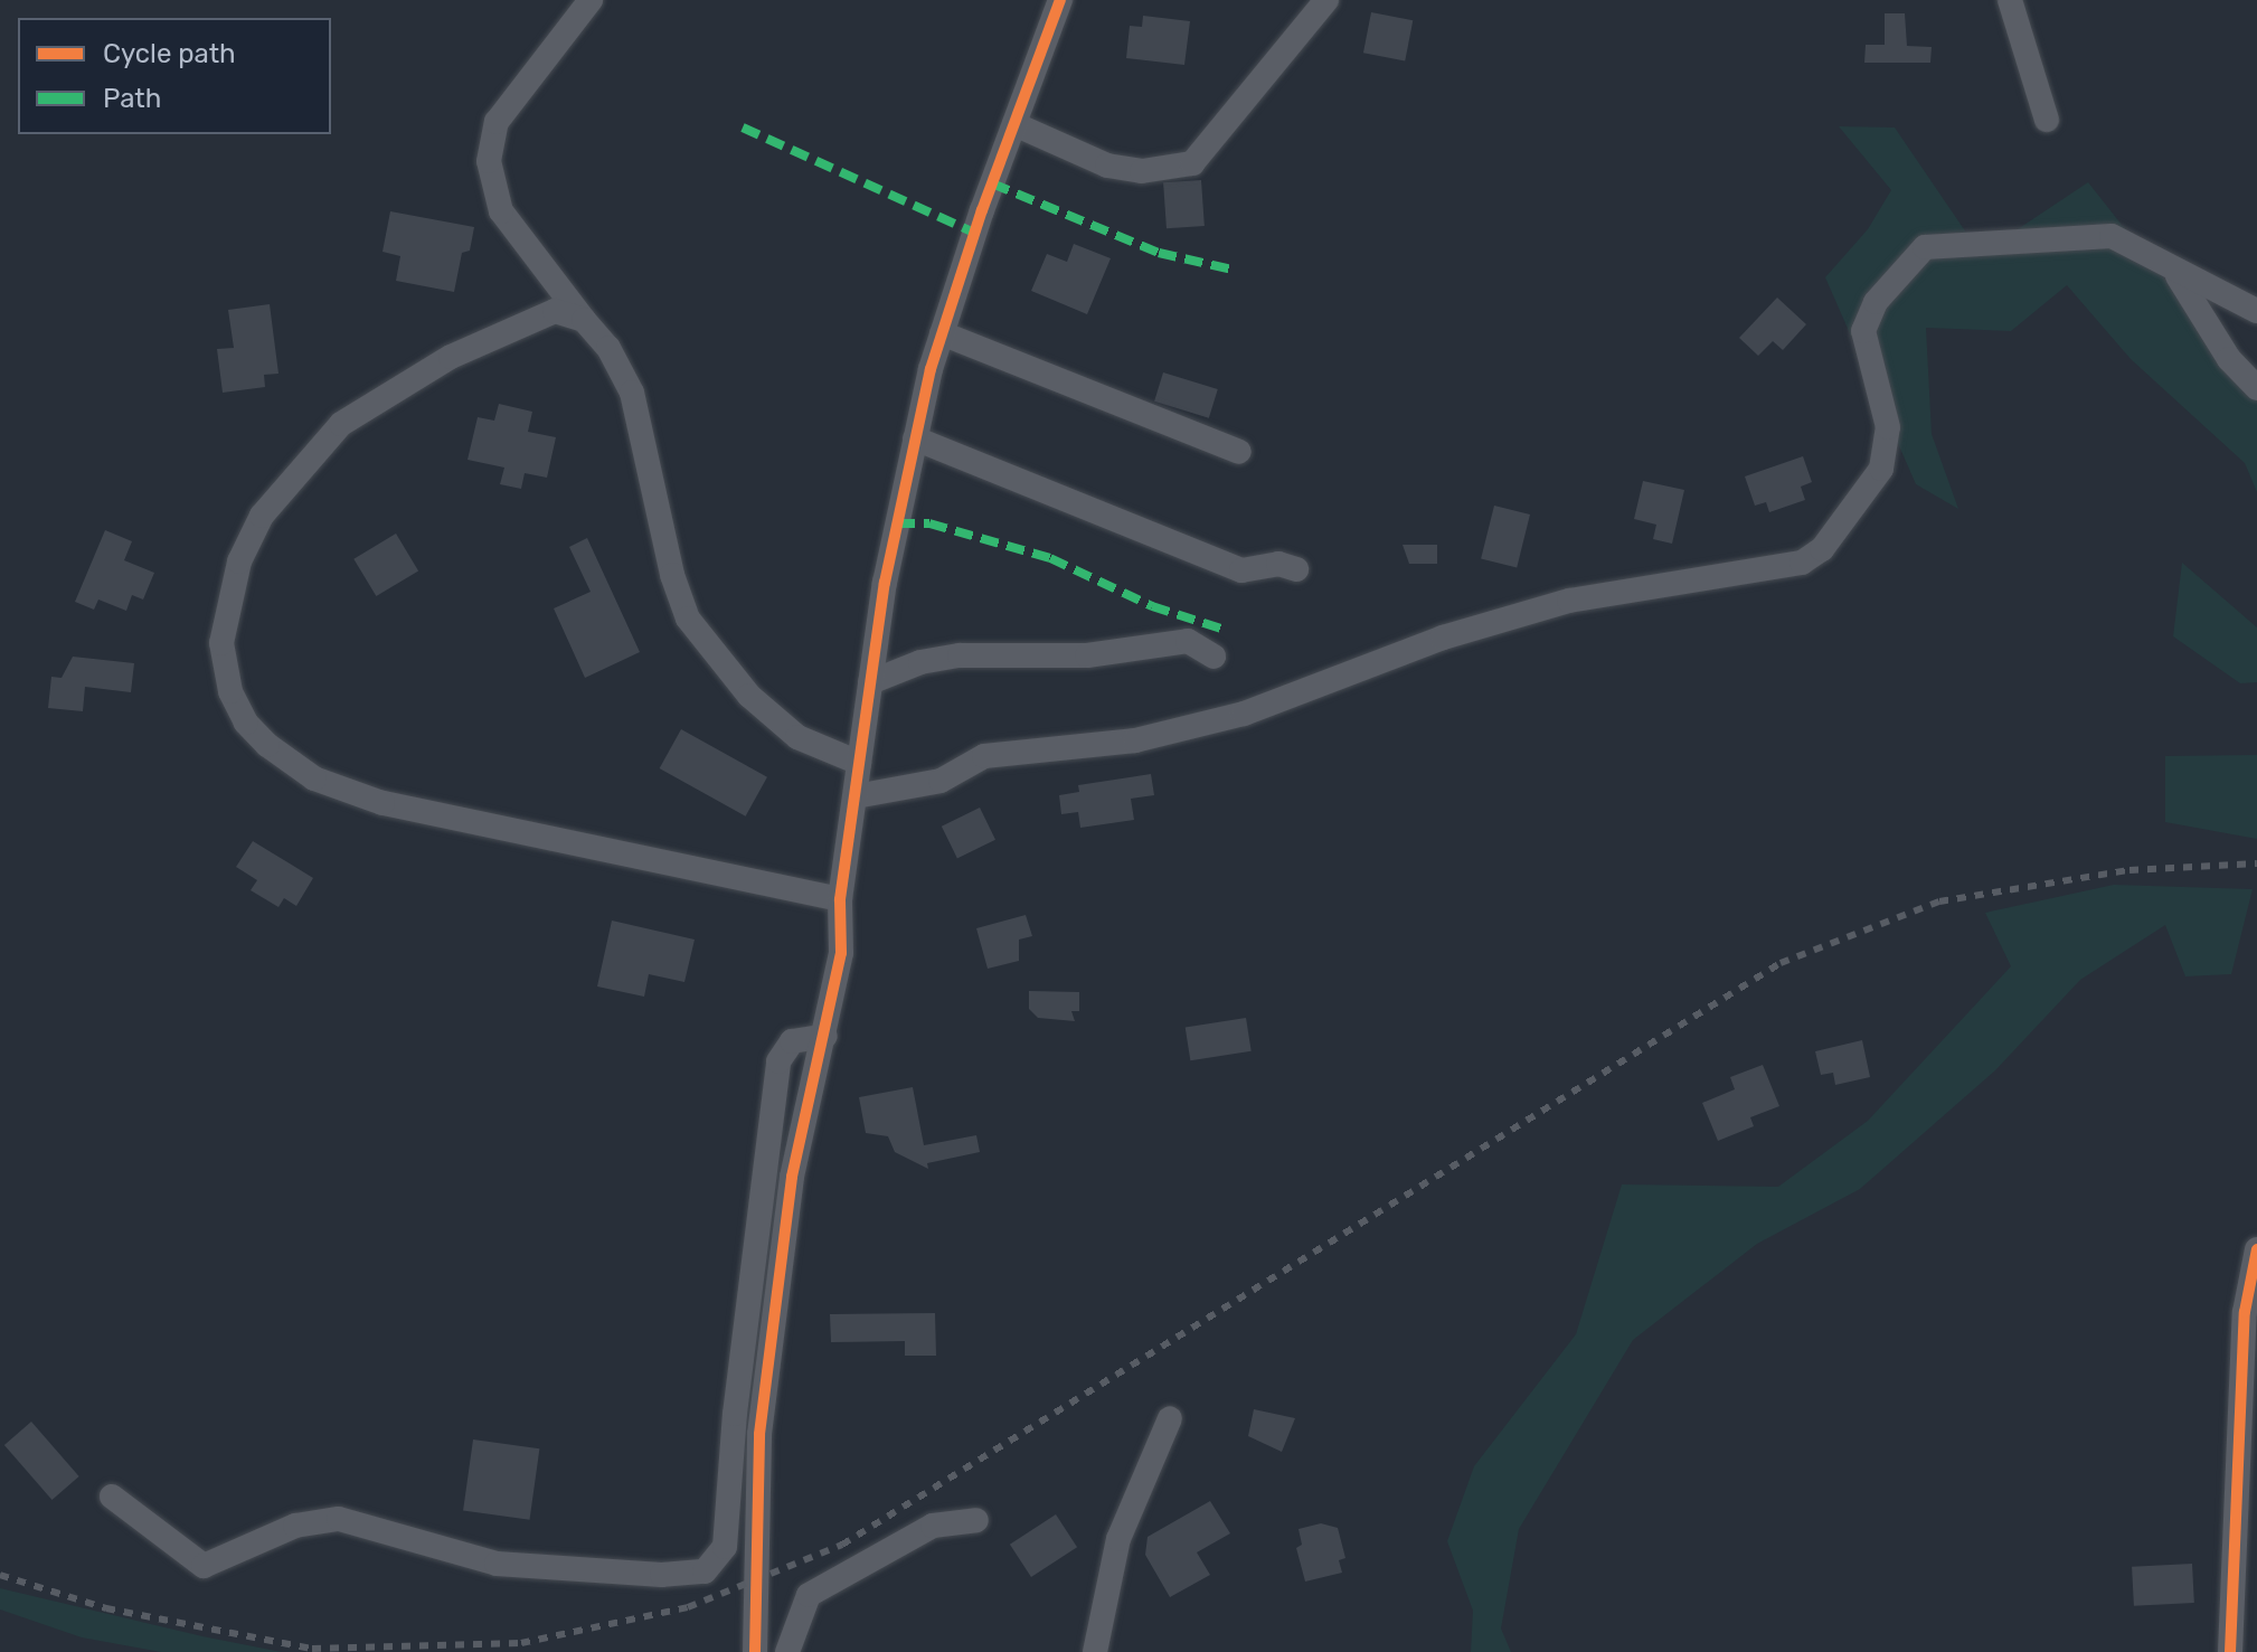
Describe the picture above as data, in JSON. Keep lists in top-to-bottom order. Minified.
{"legend":["Cycle path","Path"]}
